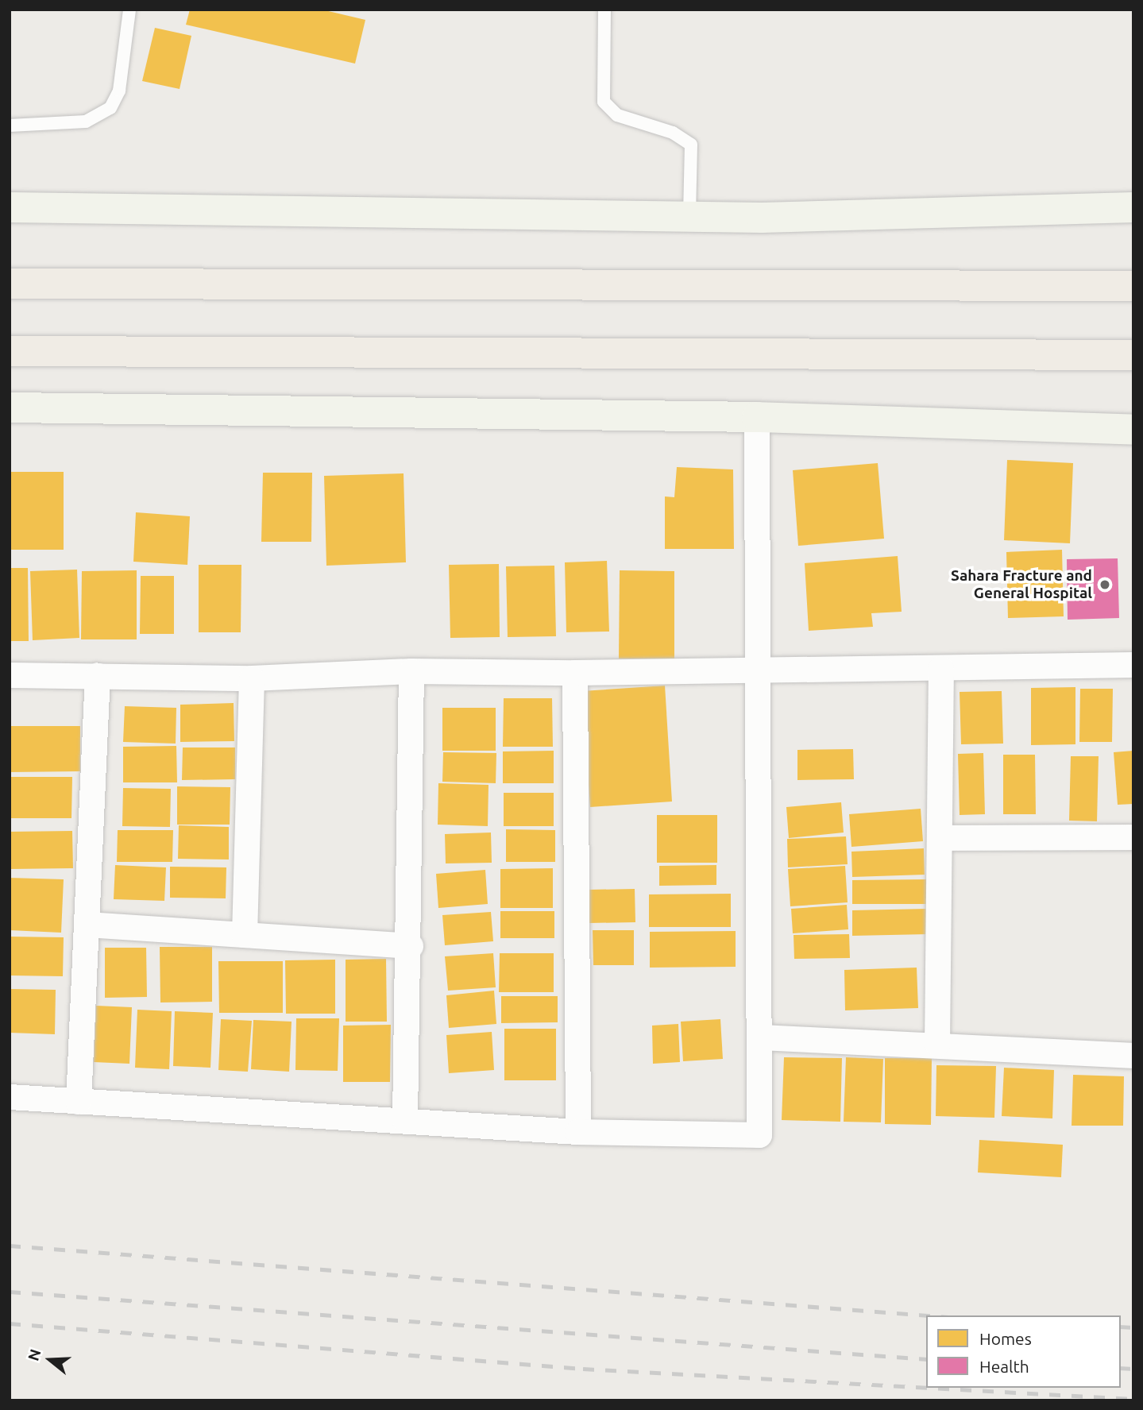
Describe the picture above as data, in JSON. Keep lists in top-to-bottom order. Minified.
{"places":["Sahara Fracture and General Hospital"],"legend":["Homes","Health"],"north":"left"}
